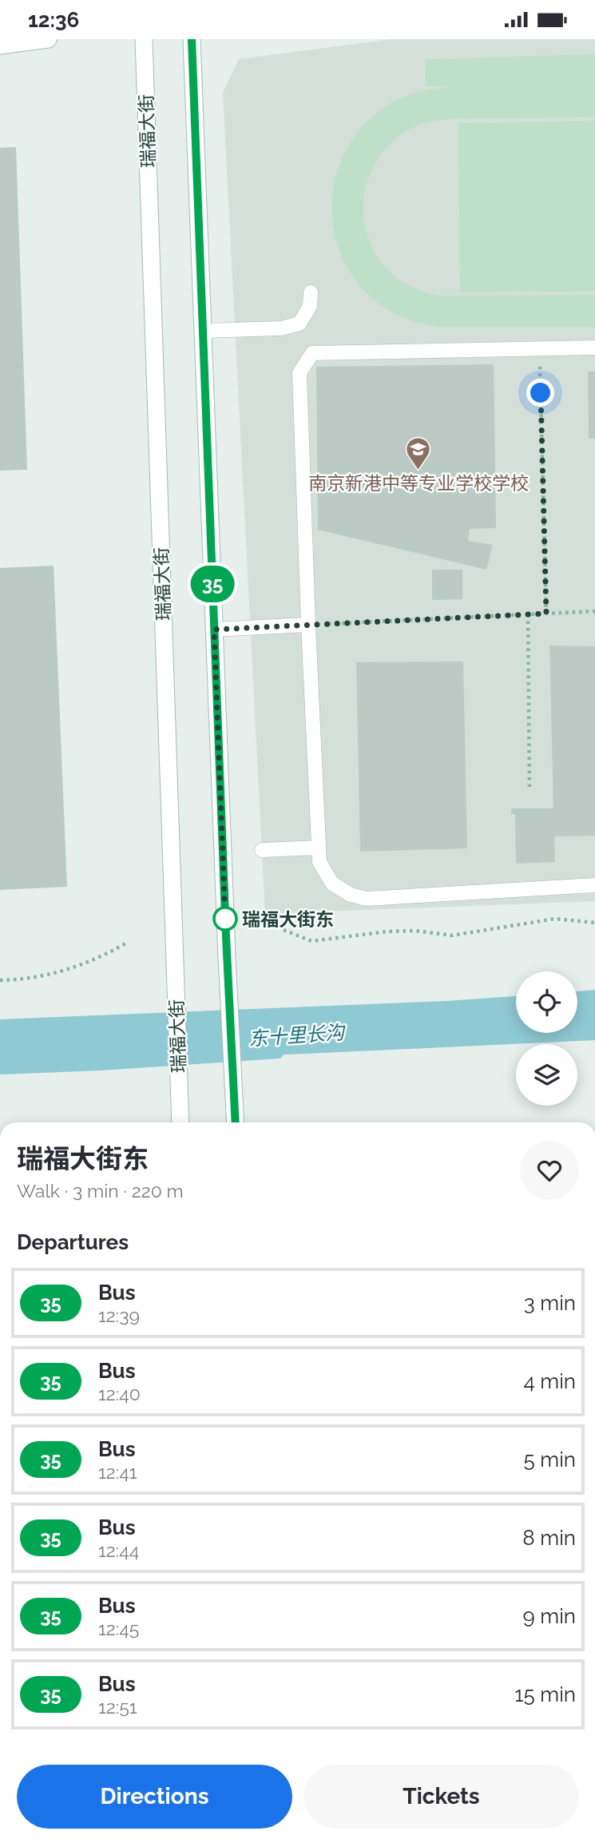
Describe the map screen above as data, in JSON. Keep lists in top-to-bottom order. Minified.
{"streets":{"street":["瑞福大街"]},"water":["东十里长沟"],"places":{"school or university":["南京新港中等专业学校学校"],"other":["瑞福大街东"]},"lines":["bus line 35"],"page":{"status":"12:36","on_map":"35","heading":[["瑞福大街东","Walk · 3 min · 220 m"],"Departures"],"list":[{"mark":"35","name":"Bus","note":"12:39","value":"3 min"},{"mark":"35","name":"Bus","note":"12:40","value":"4 min"},{"mark":"35","name":"Bus","note":"12:41","value":"5 min"},{"mark":"35","name":"Bus","note":"12:44","value":"8 min"},{"mark":"35","name":"Bus","note":"12:45","value":"9 min"},{"mark":"35","name":"Bus","note":"12:51","value":"15 min"}],"buttons":["Directions","Tickets"]}}
